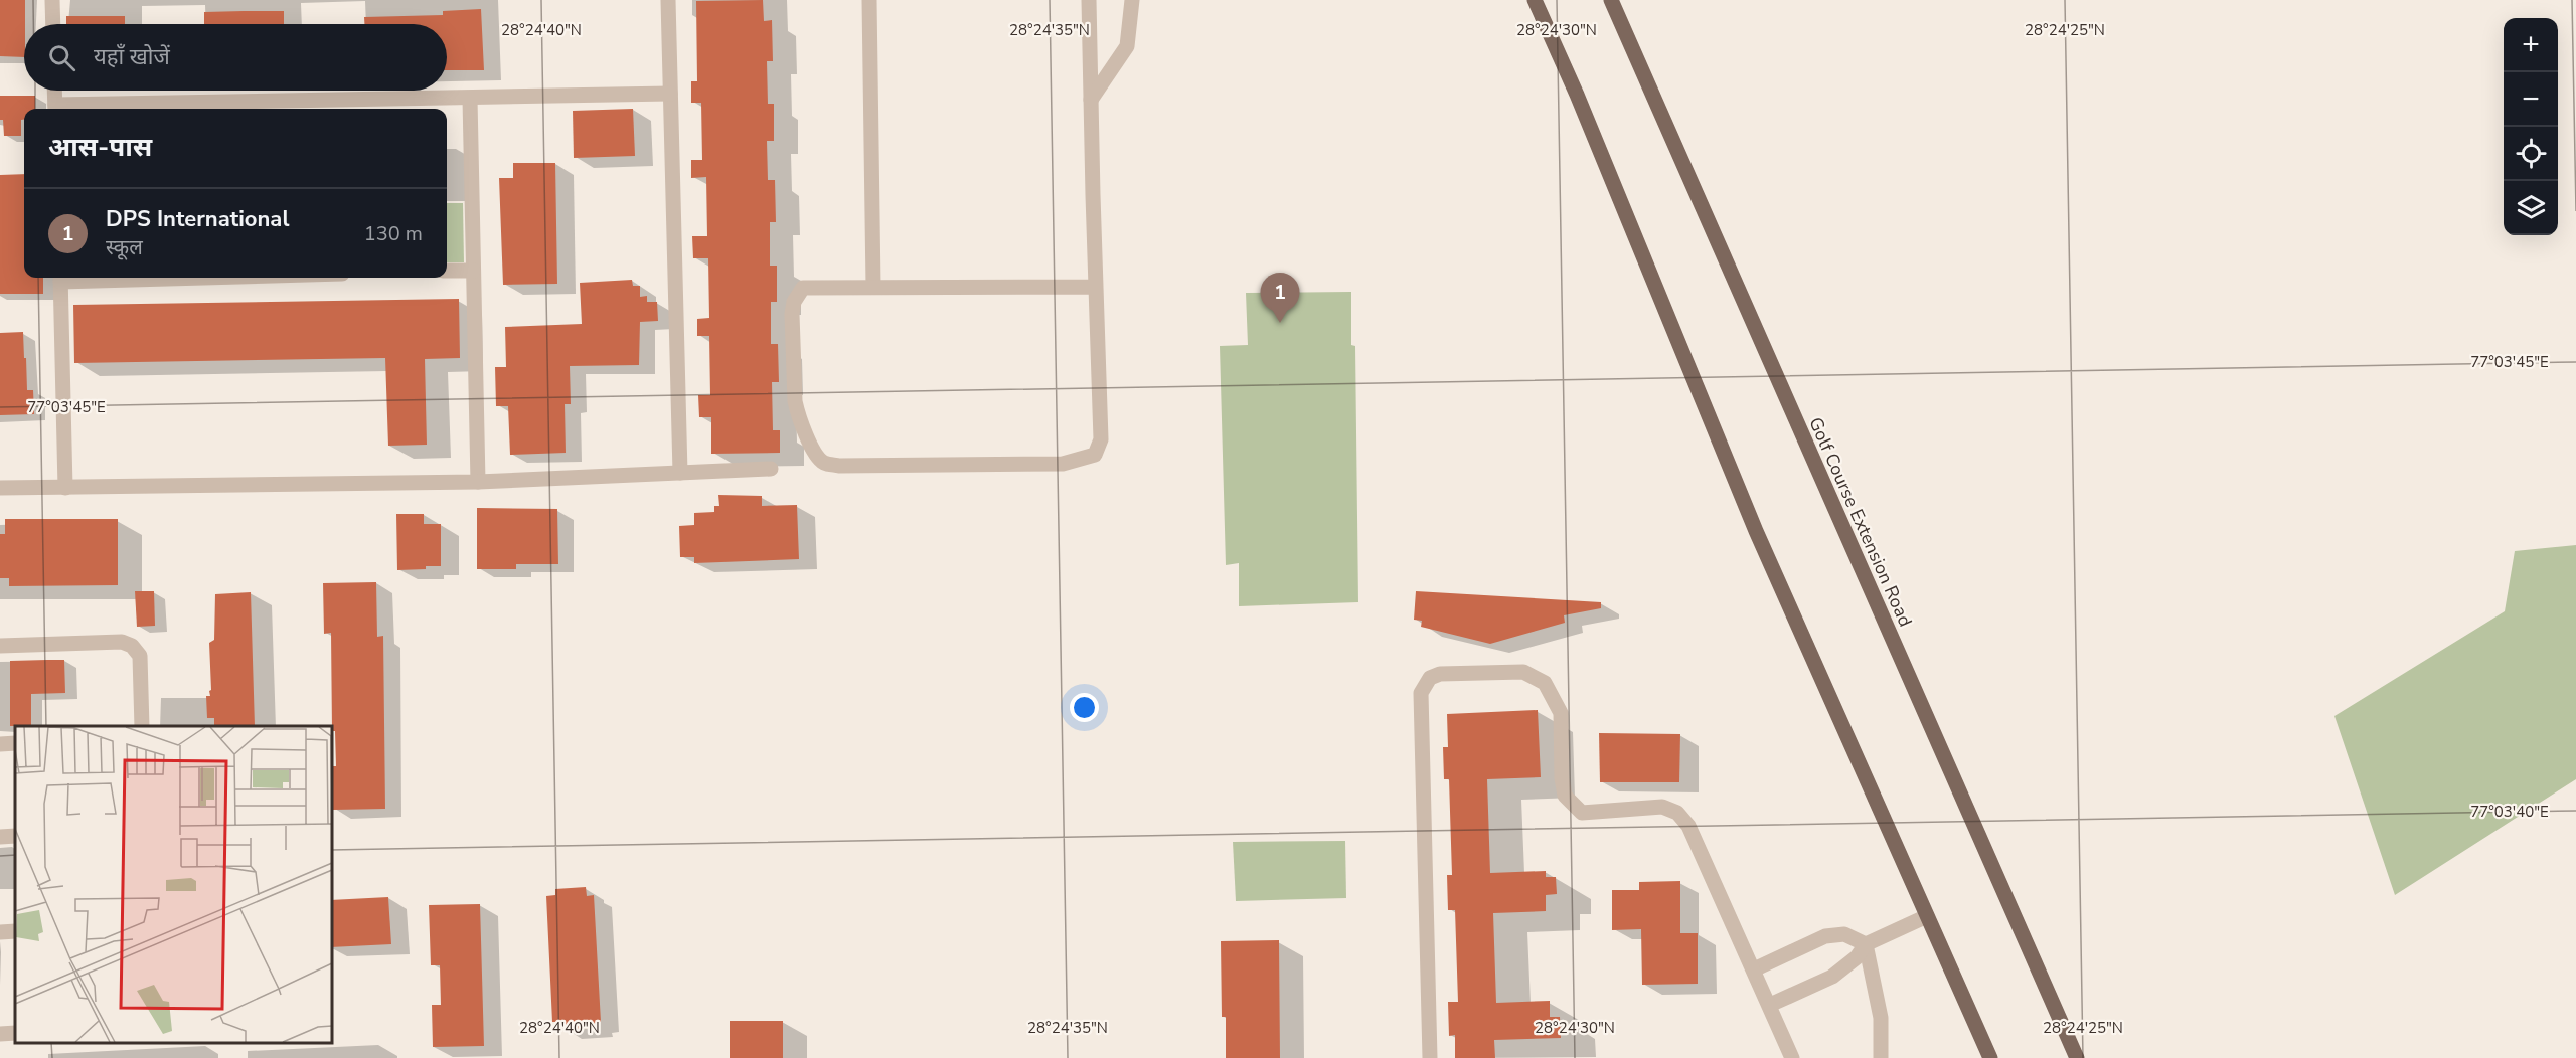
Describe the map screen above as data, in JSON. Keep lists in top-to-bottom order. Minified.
{"streets":{"main road":["Golf Course Extension Road"]},"page":{"map_buttons":["+","−"],"search":"यहाँ खोजें","heading":"आस-पास","list":[{"mark":"1","name":"DPS International","note":"स्कूल","value":"130 m"}],"pins":"1"},"coordinates":["28°24'40\"N","28°24'35\"N","28°24'30\"N","28°24'25\"N","77°03'45\"E","77°03'40\"E"]}
